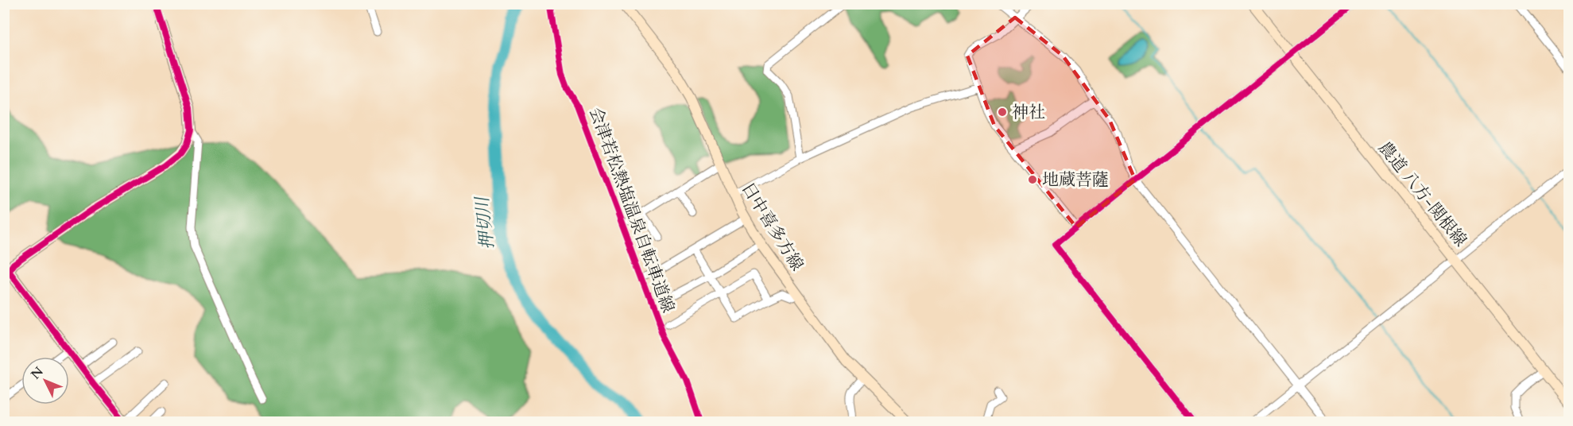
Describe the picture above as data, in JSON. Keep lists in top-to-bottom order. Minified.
{"streets":{"street":["農道 八方-関根線","日中喜多方線"],"cycle path":["会津若松熱塩温泉自転車道線"]},"water":["押切川"],"places":["神社","地蔵菩薩"],"north":"top left"}
